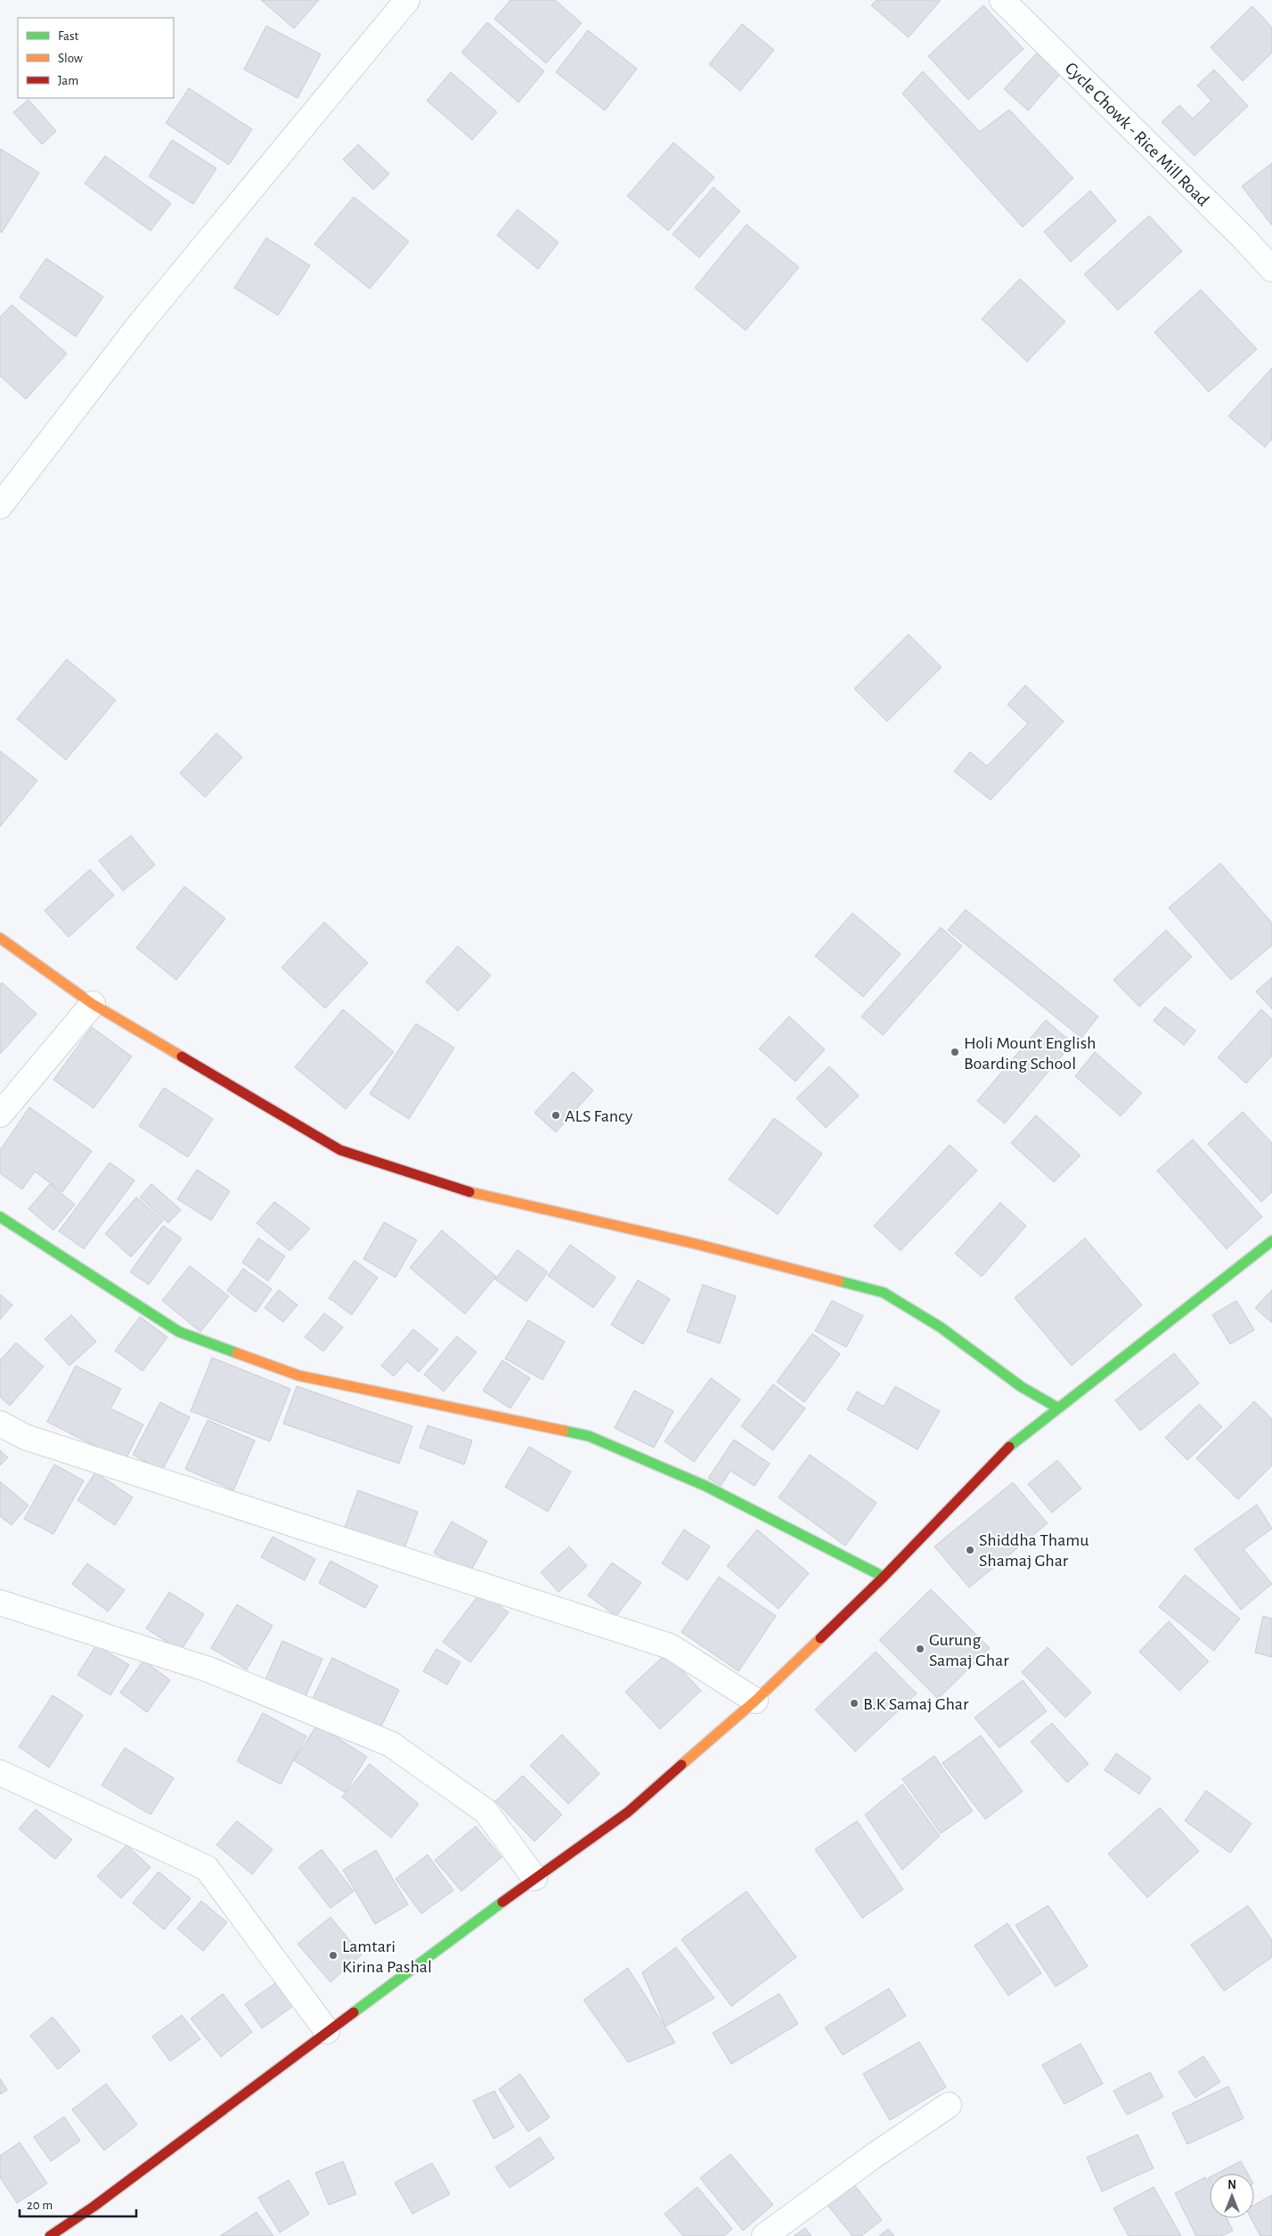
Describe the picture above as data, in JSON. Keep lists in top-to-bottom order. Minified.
{"streets":{"street":["Cycle Chowk - Rice Mill Road"]},"places":["Holi Mount English Boarding School","ALS Fancy","Shiddha Thamu Shamaj Ghar","Gurung Samaj Ghar","B.K Samaj Ghar","Lamtari Kirina Pashal"],"legend":["Fast","Slow","Jam"],"scale_bar":"20 m","north":"top"}
